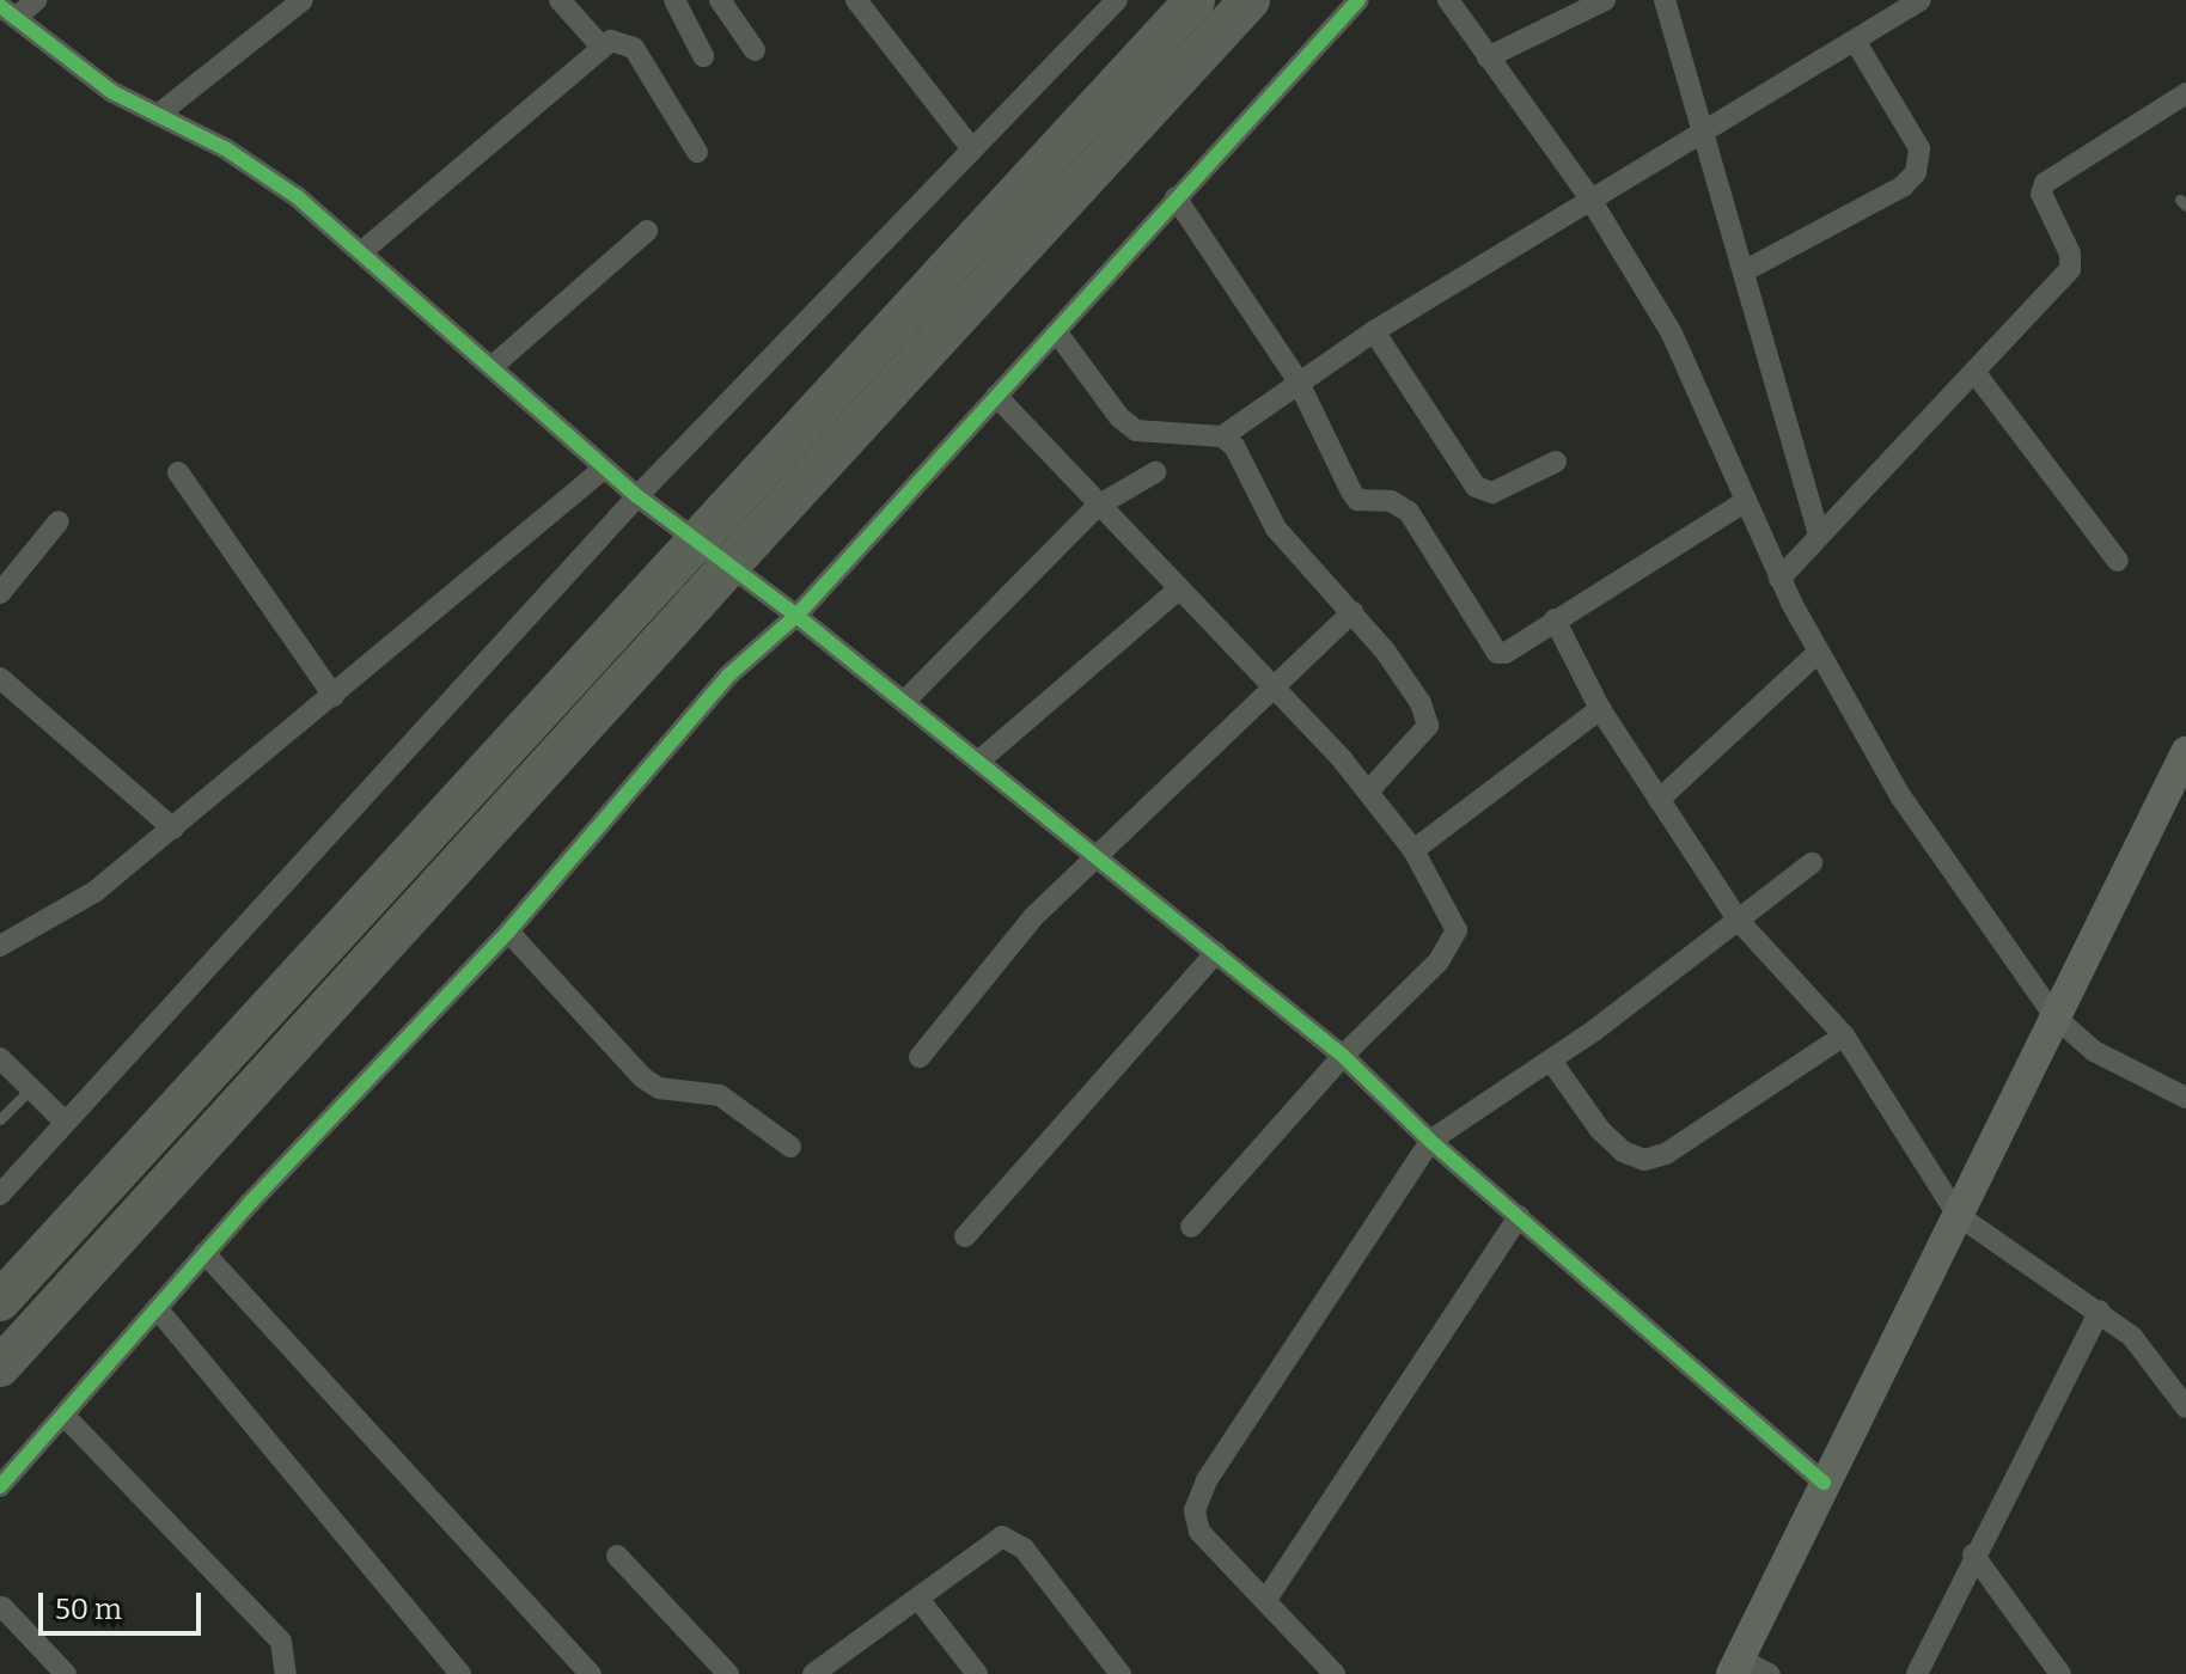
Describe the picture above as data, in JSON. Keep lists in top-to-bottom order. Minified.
{"scale_bar":"50 m"}
